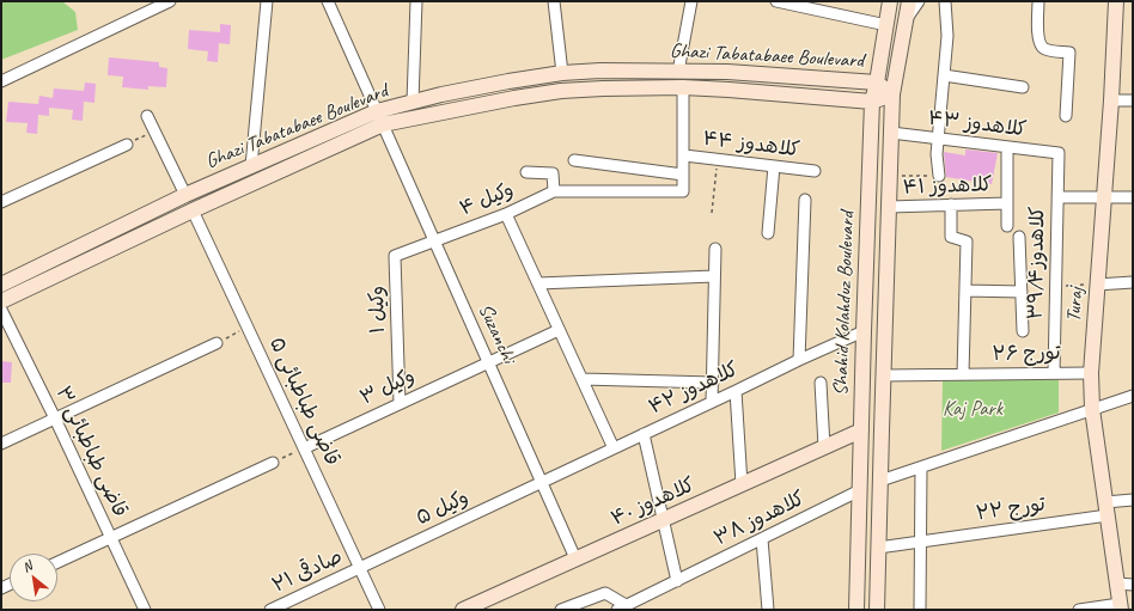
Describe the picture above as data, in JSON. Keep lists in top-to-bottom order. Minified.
{"streets":{"main road":["Ghazi Tabatabaee Boulevard","Shahid Kolahduz Boulevard","Turaj","کلاهدوز ۴۰"],"street":["کلاهدوز ۴۳","کلاهدوز ۴۴","کلاهدوز ۴۱","وکيل ۴","کلاهدوز۳۹/۴","وکيل ۱","Suzanchi","تورج ۲۶","وکيل ۳","کلاهدوز ۴۲","قاضی طباطبائی ۵","قاضی طباطبائی ۳","وکيل ۵","تورج ۲۲","کلاهدوز ۳۸","صادقی ۲۱"]},"crossings":[["Ghazi Tabatabaee Boulevard","Shahid Kolahduz Boulevard"],["Ghazi Tabatabaee Boulevard","Suzanchi"],["Ghazi Tabatabaee Boulevard","قاضی طباطبائی ۵"],["کلاهدوز ۴۳","کلاهدوز۳۹/۴"],["کلاهدوز ۴۳","Shahid Kolahduz Boulevard"],["کلاهدوز ۴۱","Shahid Kolahduz Boulevard"],["وکيل ۴","وکيل ۱"],["وکيل ۴","Suzanchi"],["کلاهدوز۳۹/۴","تورج ۲۶"],["Shahid Kolahduz Boulevard","تورج ۲۶"],["Shahid Kolahduz Boulevard","کلاهدوز ۴۲"],["Shahid Kolahduz Boulevard","کلاهدوز ۴۰"],["Shahid Kolahduz Boulevard","تورج ۲۲"],["Shahid Kolahduz Boulevard","کلاهدوز ۳۸"],["Turaj","تورج ۲۶"],["Turaj","تورج ۲۲"],["وکيل ۱","Suzanchi"],["وکيل ۱","وکيل ۳"],["Suzanchi","وکيل ۳"],["Suzanchi","کلاهدوز ۴۲"],["Suzanchi","کلاهدوز ۴۰"],["Suzanchi","وکيل ۵"],["وکيل ۳","قاضی طباطبائی ۵"],["کلاهدوز ۴۲","وکيل ۵"],["قاضی طباطبائی ۵","وکيل ۵"],["قاضی طباطبائی ۵","صادقی ۲۱"],["وکيل ۵","صادقی ۲۱"]],"parks":["Kaj Park"],"north":"top left"}
